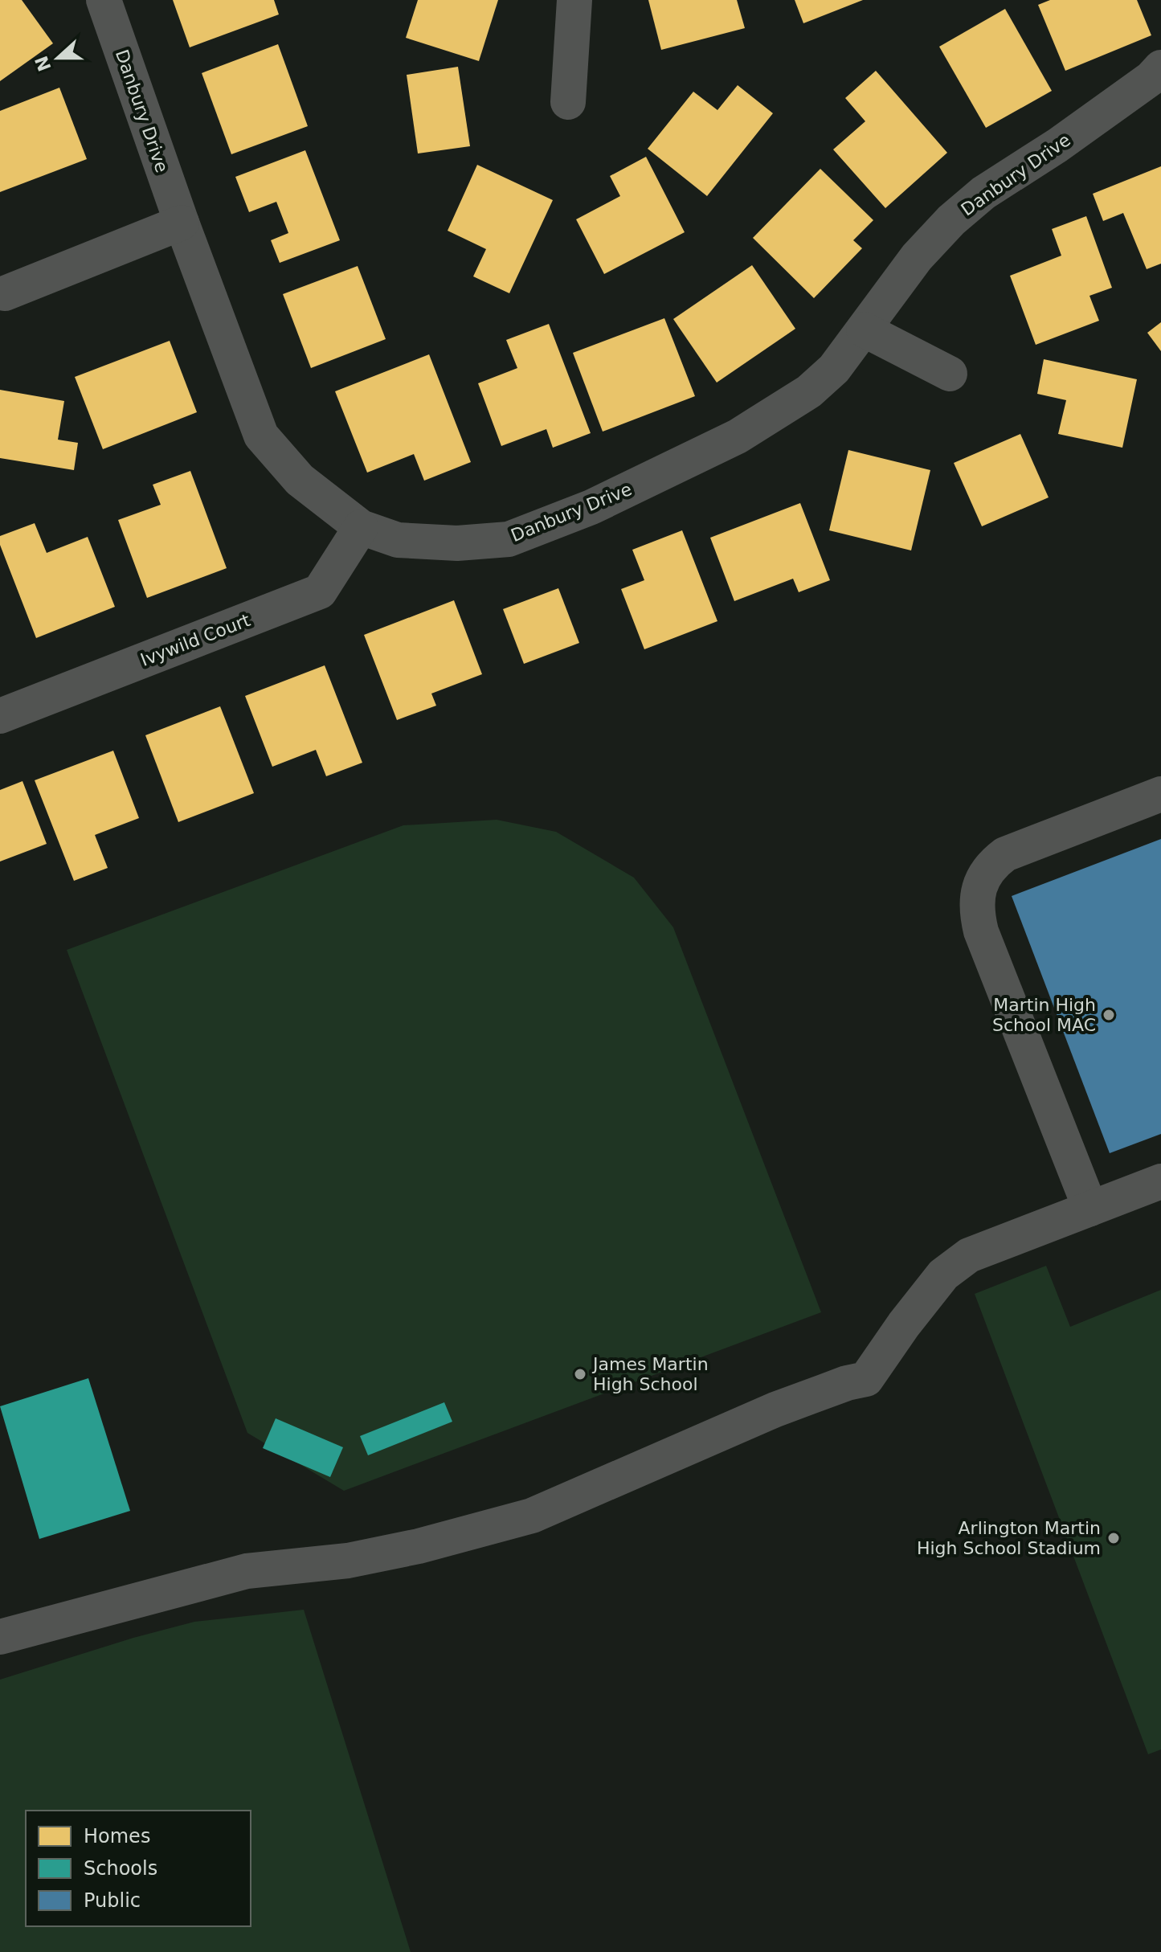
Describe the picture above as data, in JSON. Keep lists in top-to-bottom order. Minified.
{"streets":{"street":["Danbury Drive","Ivywild Court"]},"crossings":[["Danbury Drive","Ivywild Court"]],"places":["Martin High School MAC","James Martin High School","Arlington Martin High School Stadium"],"legend":["Homes","Schools","Public"],"north":"left"}
